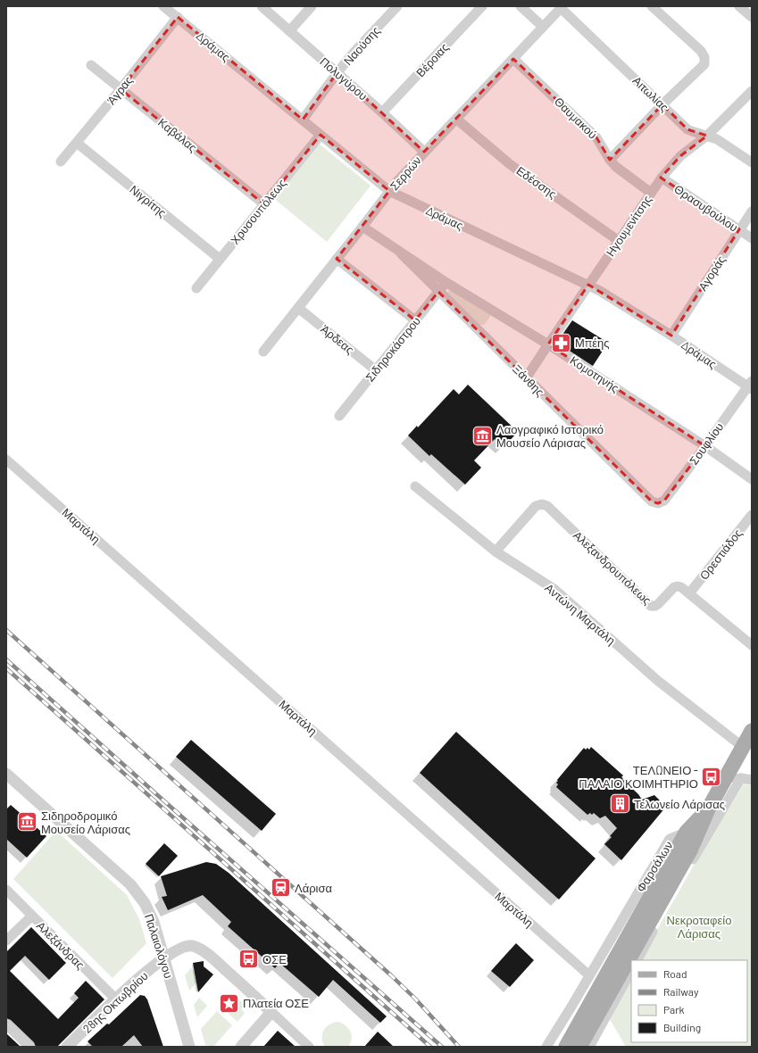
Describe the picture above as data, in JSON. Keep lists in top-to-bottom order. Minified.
{"streets":{"main road":["Φαρσάλων"],"street":["Ναούσης","Δράμας","Βέροιας","Πολυγύρου","Άγρας","Αιτωλίας","Θαυμακού","Καβάλας","Σερρών","Εδέσσης","Νιγρίτης","Θρασυβούλου","Χρυσουπόλεως","Ηγουμενίτσης","Αγοράς","Άρδεας","Σιδηροκάστρου","Κομοτηνής","Ξάνθης","Σουφλίου","Μαρτάλη","Ορεστιάδος","Αλεξανδρουπόλεως","Αντώνη Μαρτάλη","Αλεξάνδρας","Παλαιολόγου","28ης Οκτωβρίου"]},"crossings":[["Ναούσης","Δράμας"],["Ναούσης","Πολυγύρου"],["Δράμας","Άγρας"],["Δράμας","Σερρών"],["Δράμας","Χρυσουπόλεως"],["Δράμας","Ηγουμενίτσης"],["Δράμας","Αγοράς"],["Δράμας","Σουφλίου"],["Βέροιας","Πολυγύρου"],["Πολυγύρου","Σερρών"],["Άγρας","Καβάλας"],["Άγρας","Νιγρίτης"],["Αιτωλίας","Σερρών"],["Αιτωλίας","Ηγουμενίτσης"],["Θαυμακού","Σερρών"],["Θαυμακού","Ηγουμενίτσης"],["Καβάλας","Χρυσουπόλεως"],["Σερρών","Εδέσσης"],["Σερρών","Άρδεας"],["Σερρών","Κομοτηνής"],["Εδέσσης","Ηγουμενίτσης"],["Νιγρίτης","Χρυσουπόλεως"],["Θρασυβούλου","Ηγουμενίτσης"],["Θρασυβούλου","Αγοράς"],["Ηγουμενίτσης","Κομοτηνής"],["Ηγουμενίτσης","Ξάνθης"],["Άρδεας","Σιδηροκάστρου"],["Σιδηροκάστρου","Κομοτηνής"],["Σιδηροκάστρου","Ξάνθης"],["Κομοτηνής","Ξάνθης"],["Κομοτηνής","Σουφλίου"],["Ξάνθης","Σουφλίου"],["Μαρτάλη","Φαρσάλων"],["Ορεστιάδος","Αλεξανδρουπόλεως"],["Αλεξανδρουπόλεως","Αντώνη Μαρτάλη"],["Αλεξάνδρας","28ης Οκτωβρίου"],["Παλαιολόγου","28ης Οκτωβρίου"]],"parks":["Νεκροταφείο Λάρισας"],"places":{"pharmacy":["Μπέης"],"museum":["Λαογραφικό Ιστορικό Μουσείο Λάρισας","Σιδηροδρομικό Μουσείο Λάρισας"],"bus stop":["ΤΕΛΩΝΕΙΟ - ΠΑΛΑΙΟ ΚΟΙΜΗΤΗΡΙΟ","ΟΣΕ"],"building":["Τελωνείο Λάρισας"],"station":["Λάρισα"],"place":["Πλατεία ΟΣΕ"]},"legend":["Road","Railway","Park","Building"]}
